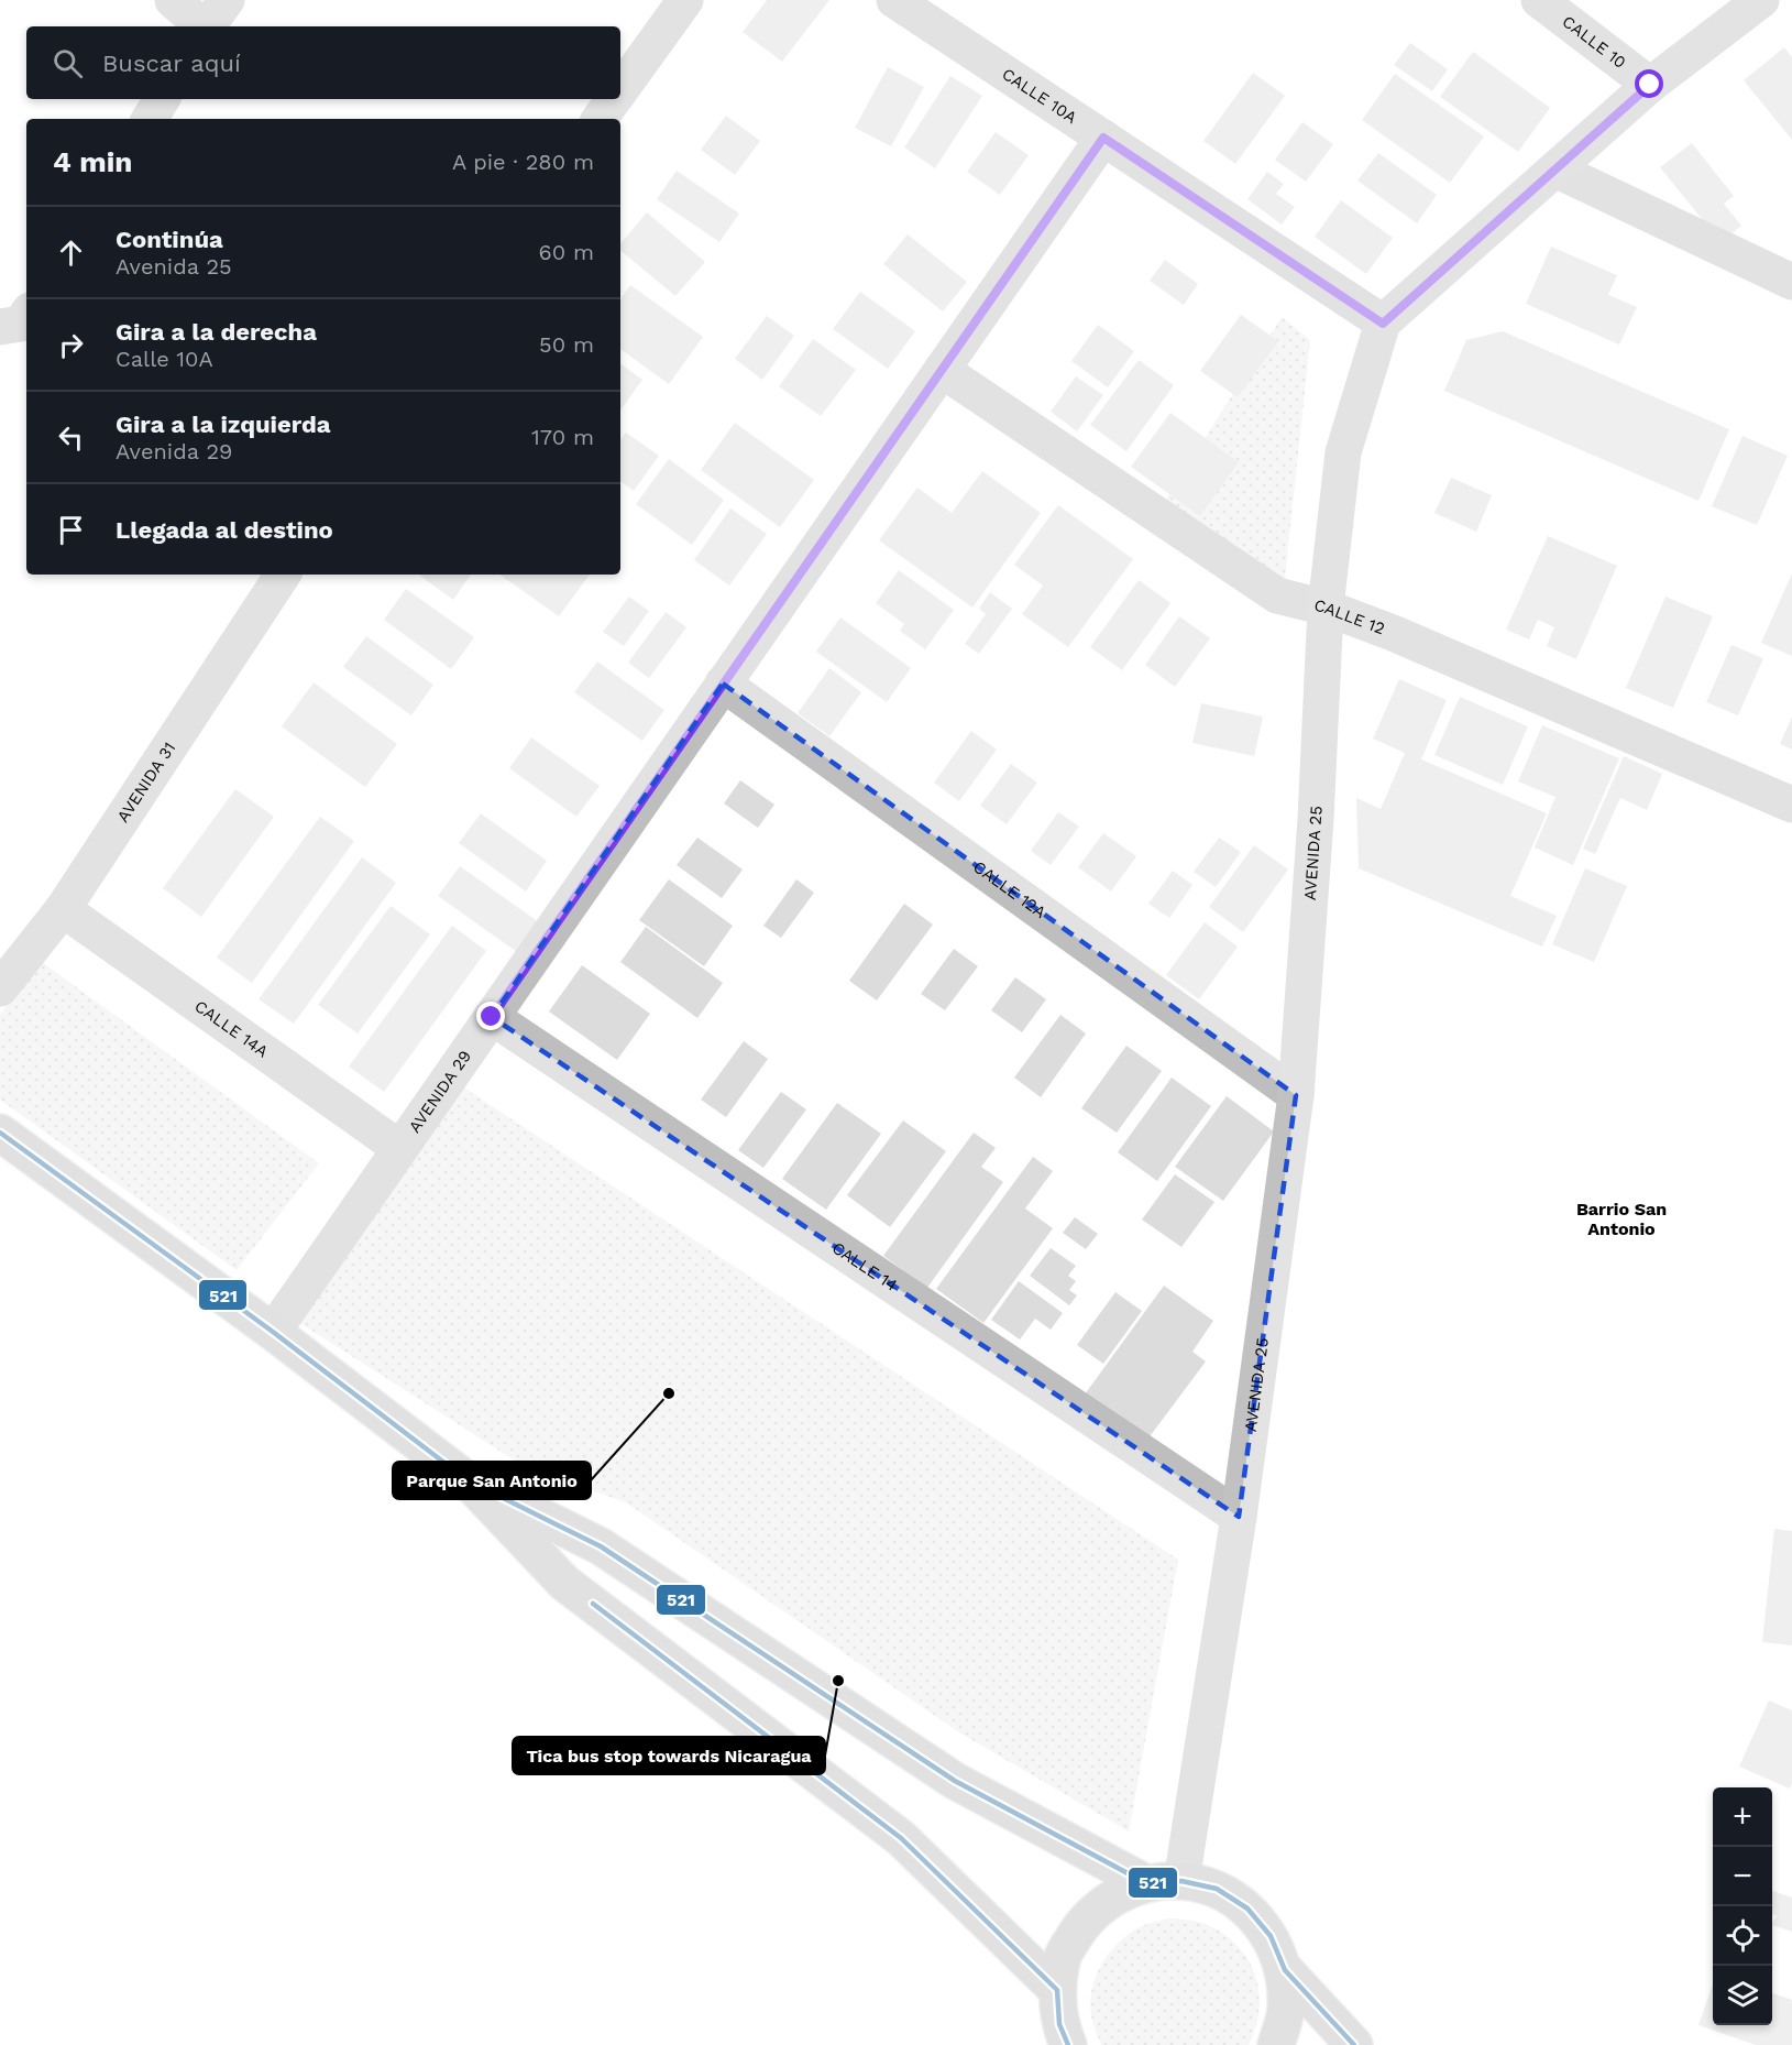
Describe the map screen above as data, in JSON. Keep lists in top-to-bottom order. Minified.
{"streets":{"street":["CALLE 10","CALLE 10A","CALLE 12","AVENIDA 31","AVENIDA 25","CALLE 12A","CALLE 14A","AVENIDA 29","CALLE 14"]},"crossings":[["CALLE 10A","AVENIDA 25"],["CALLE 10A","AVENIDA 29"],["CALLE 12","AVENIDA 25"],["CALLE 12","AVENIDA 29"],["AVENIDA 31","CALLE 14A"],["AVENIDA 25","CALLE 12A"],["AVENIDA 25","CALLE 14"],["CALLE 12A","AVENIDA 29"],["CALLE 14A","AVENIDA 29"],["AVENIDA 29","CALLE 14"]],"districts":["Barrio San Antonio"],"places":["Parque San Antonio","Tica bus stop towards Nicaragua"],"lines":["transit line 521"],"page":{"search":"Buscar aquí","heading":["4 min","A pie · 280 m"],"list":[["Continúa","Avenida 25","60 m"],["Gira a la derecha","Calle 10A","50 m"],["Gira a la izquierda","Avenida 29","170 m"],"Llegada al destino"],"map_buttons":["+","−"]}}
